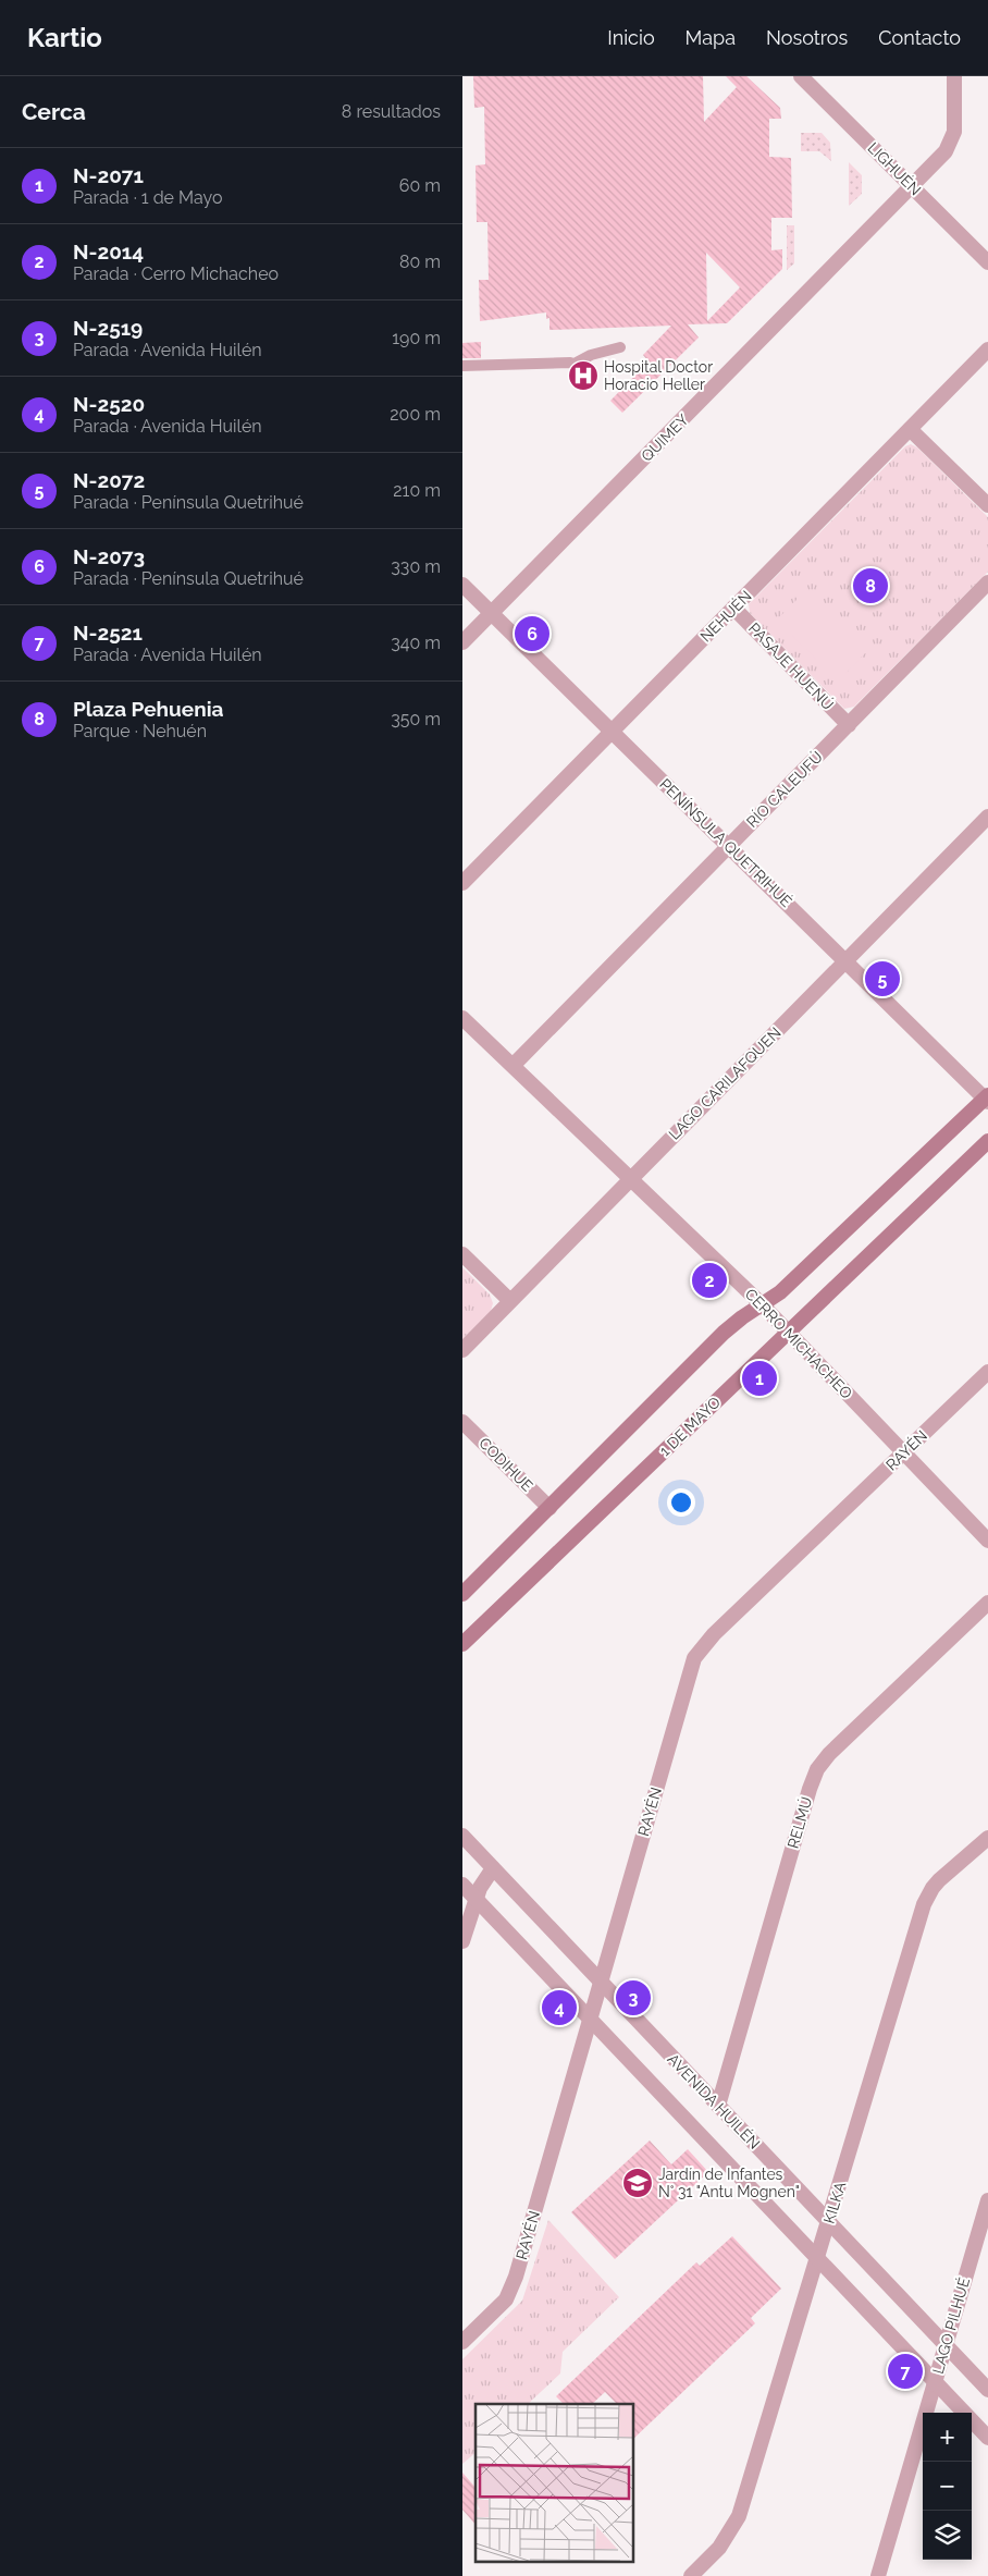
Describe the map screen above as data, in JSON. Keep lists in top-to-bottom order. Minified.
{"streets":{"main road":["1 DE MAYO"],"street":["LIGHUÉN","QUIMEY","NEHUÉN","PASAJE HUENÚ","RÍO CALEUFÚ","PENÍNSULA QUETRIHUÉ","LAGO CARILAFQUEN","CERRO MICHACHEO","RAYÉN","CODIHUE","RELMÚ","AVENIDA HUILÉN","KILKA","LAGO PILHUÉ"]},"crossings":[["LIGHUÉN","QUIMEY"],["QUIMEY","PENÍNSULA QUETRIHUÉ"],["NEHUÉN","PASAJE HUENÚ"],["NEHUÉN","PENÍNSULA QUETRIHUÉ"],["PASAJE HUENÚ","RÍO CALEUFÚ"],["RÍO CALEUFÚ","PENÍNSULA QUETRIHUÉ"],["RÍO CALEUFÚ","CERRO MICHACHEO"],["PENÍNSULA QUETRIHUÉ","LAGO CARILAFQUEN"],["LAGO CARILAFQUEN","CERRO MICHACHEO"],["CERRO MICHACHEO","1 DE MAYO"],["CERRO MICHACHEO","RAYÉN"],["RAYÉN","AVENIDA HUILÉN"],["RELMÚ","AVENIDA HUILÉN"],["AVENIDA HUILÉN","KILKA"],["AVENIDA HUILÉN","LAGO PILHUÉ"]],"places":{"hospital":["Hospital Doctor Horacio Heller"],"school or university":["Jardín de Infantes N° 31 \"Antu Mognen\""]},"page":{"header":"Kartio","nav":["Inicio","Mapa","Nosotros","Contacto"],"heading":["Cerca","8 resultados"],"list":[{"mark":"1","name":"N-2071","note":"Parada · 1 de Mayo","value":"60 m"},{"mark":"2","name":"N-2014","note":"Parada · Cerro Michacheo","value":"80 m"},{"mark":"3","name":"N-2519","note":"Parada · Avenida Huilén","value":"190 m"},{"mark":"4","name":"N-2520","note":"Parada · Avenida Huilén","value":"200 m"},{"mark":"5","name":"N-2072","note":"Parada · Península Quetrihué","value":"210 m"},{"mark":"6","name":"N-2073","note":"Parada · Península Quetrihué","value":"330 m"},{"mark":"7","name":"N-2521","note":"Parada · Avenida Huilén","value":"340 m"},{"mark":"8","name":"Plaza Pehuenia","note":"Parque · Nehuén","value":"350 m"}],"pins":["8","6","5","2","1","3","4","7"],"map_buttons":["+","−"]}}
